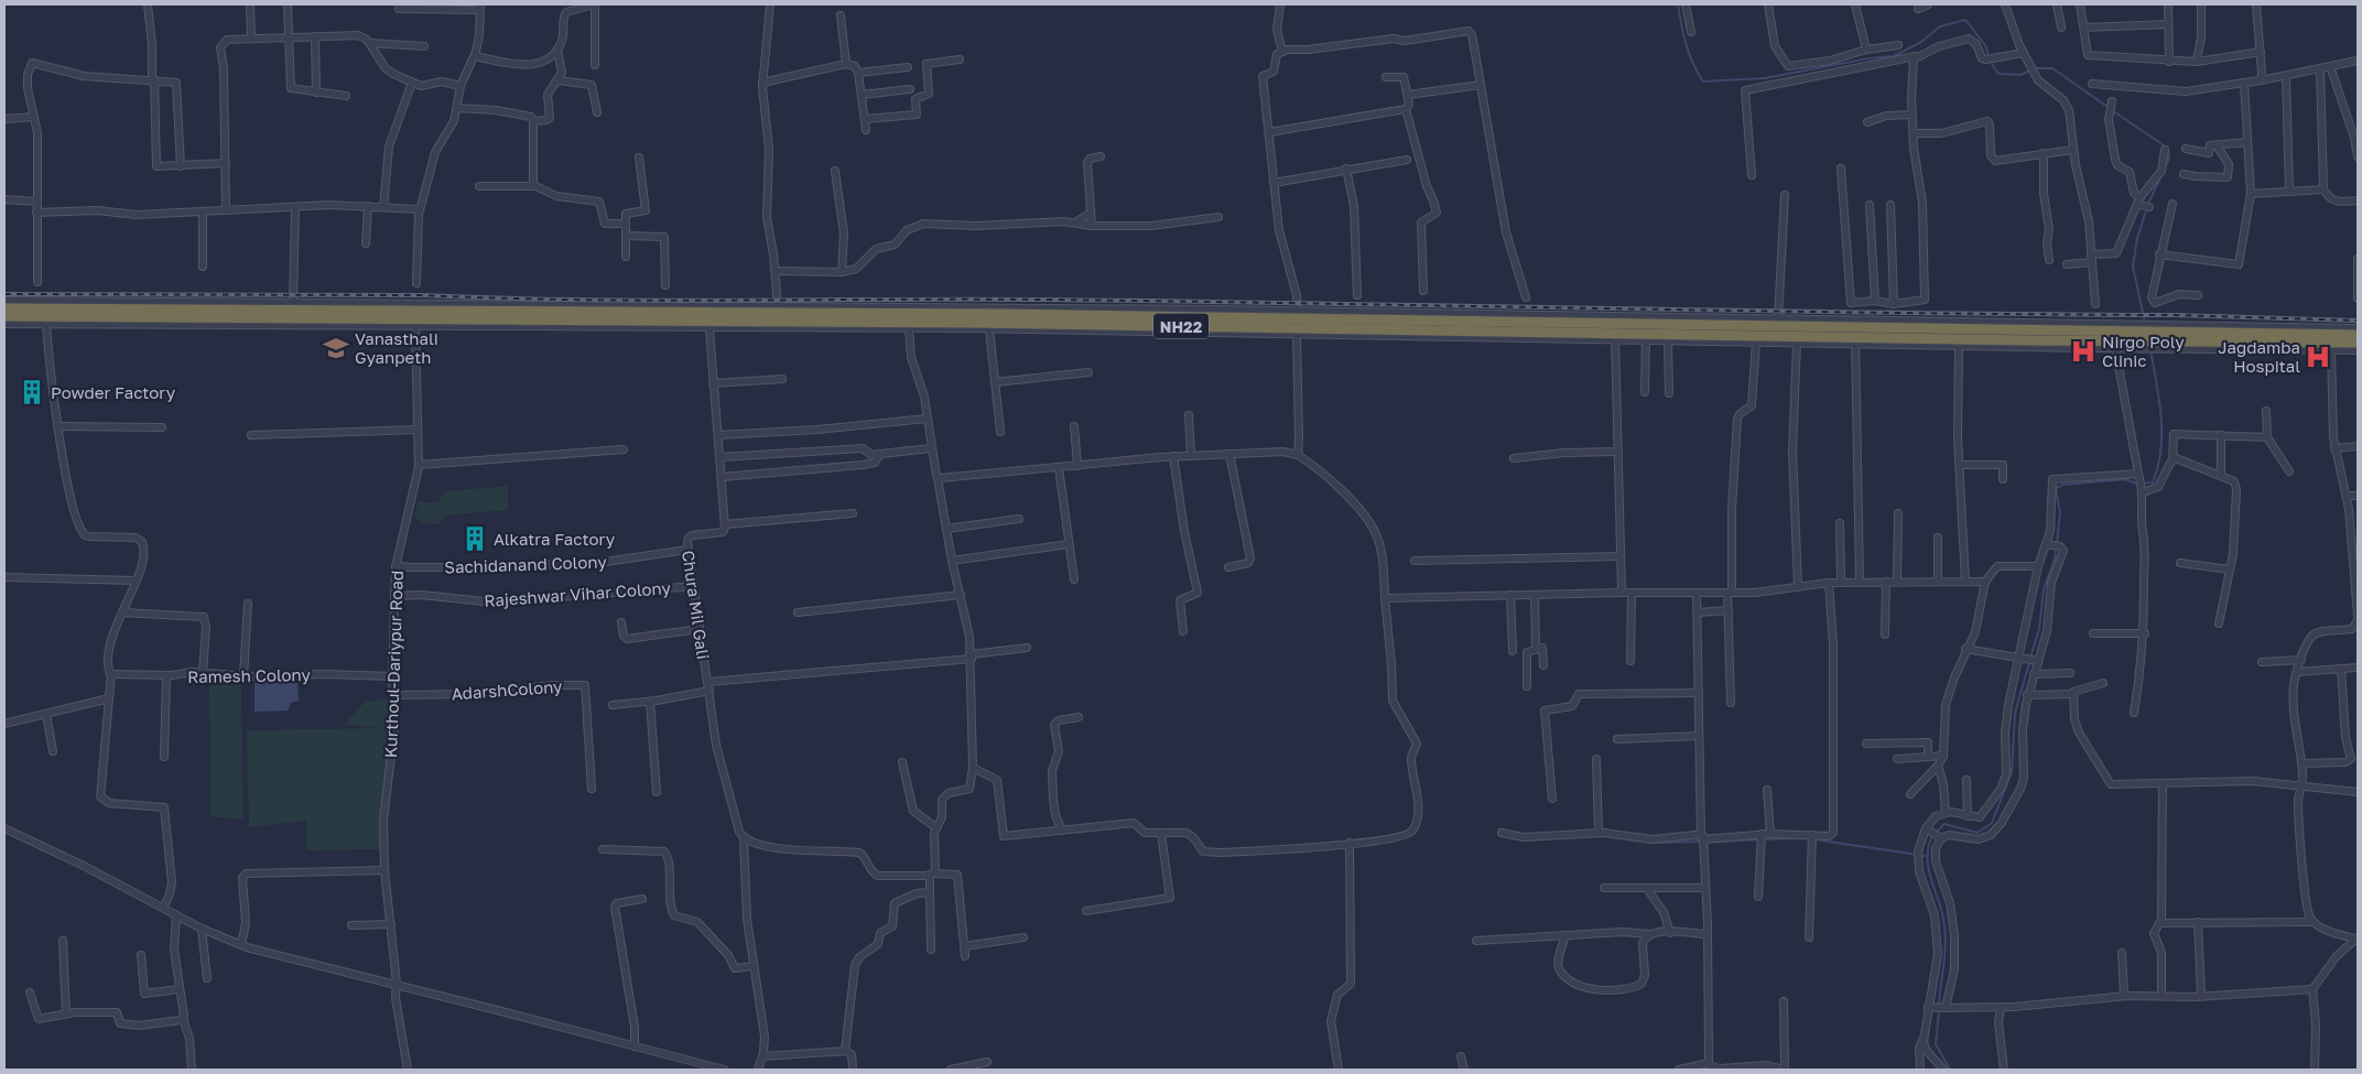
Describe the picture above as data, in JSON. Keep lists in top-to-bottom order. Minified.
{"streets":{"highway":["NH22"],"street":["Sachidanand Colony","Rajeshwar Vihar Colony","Chura Mil Gali","Kurthoul-Dariypur Road","Ramesh Colony","AdarshColony"]},"crossings":[["Sachidanand Colony","Chura Mil Gali"],["Sachidanand Colony","Kurthoul-Dariypur Road"],["Rajeshwar Vihar Colony","Chura Mil Gali"],["Rajeshwar Vihar Colony","Kurthoul-Dariypur Road"],["Kurthoul-Dariypur Road","Ramesh Colony"],["Kurthoul-Dariypur Road","AdarshColony"]],"places":{"school or university":["Vanasthali Gyanpeth"],"hospital":["Nirgo Poly Clinic","Jagdamba Hospital"],"building":["Powder Factory","Alkatra Factory"]}}
